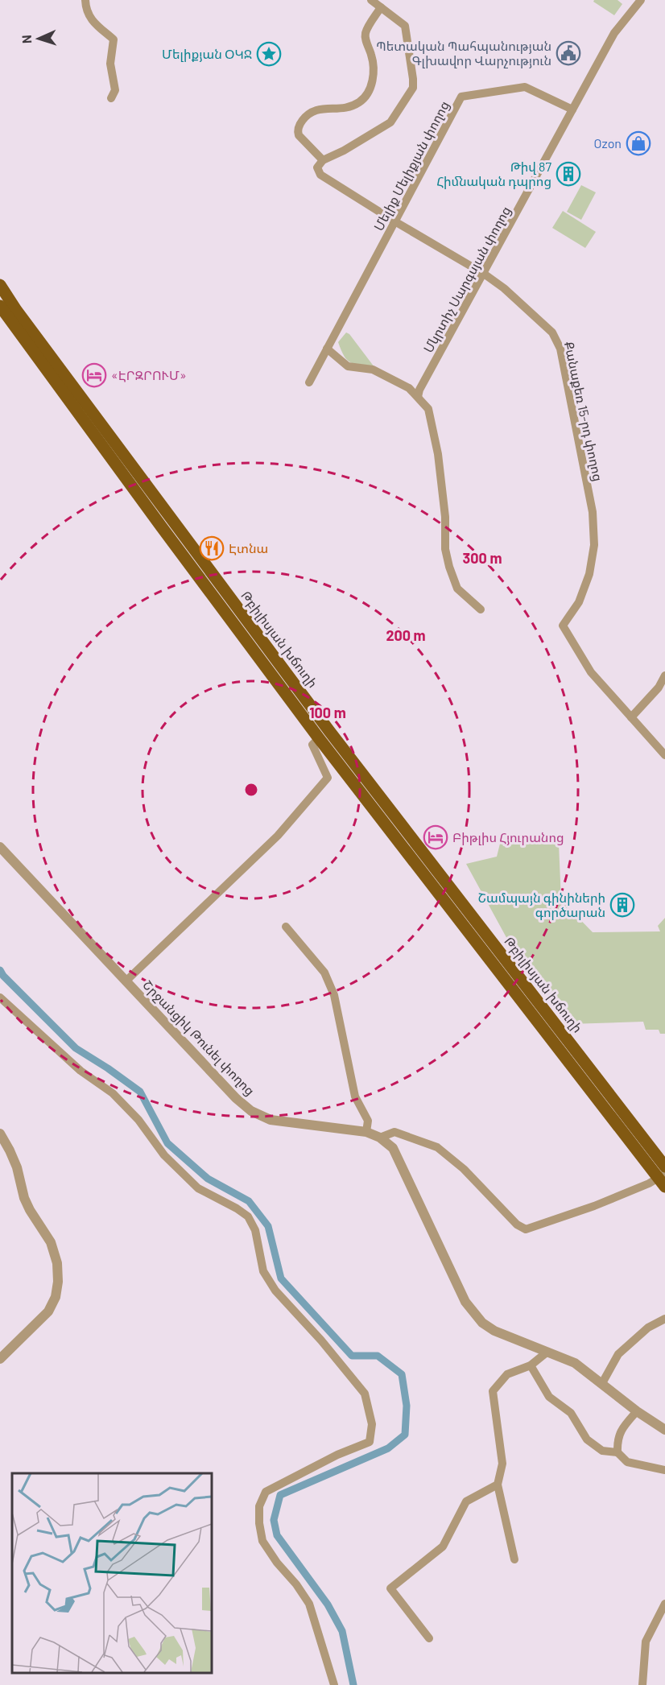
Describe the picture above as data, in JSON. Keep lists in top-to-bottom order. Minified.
{"streets":{"main road":["Թբիլիսյան խճուղի"],"street":["Մելիք Մելիքյան փողոց","Մկրտիչ Սարգսյան փողոց","Քանաքեռ 15-րդ փողոց","Շրջանցիկ Թունել փողոց"]},"crossings":[["Մելիք Մելիքյան փողոց","Մկրտիչ Սարգսյան փողոց"],["Մելիք Մելիքյան փողոց","Քանաքեռ 15-րդ փողոց"],["Մկրտիչ Սարգսյան փողոց","Քանաքեռ 15-րդ փողոց"]],"places":{"public building":["Պետական Պահպանության Գլխավոր Վարչություն"],"place":["Մելիքյան ՕԿՋ"],"shop":["Ozon"],"building":["Թիվ 87 Հիմնական դպրոց","Շամպայն գինիների գործարան"],"hotel":["«ԷՐԶՐՈՒՄ»","Բիթլիս Հյուրանոց"],"restaurant":["Էտնա"]},"north":"left","rings":["300 m","200 m","100 m"]}
